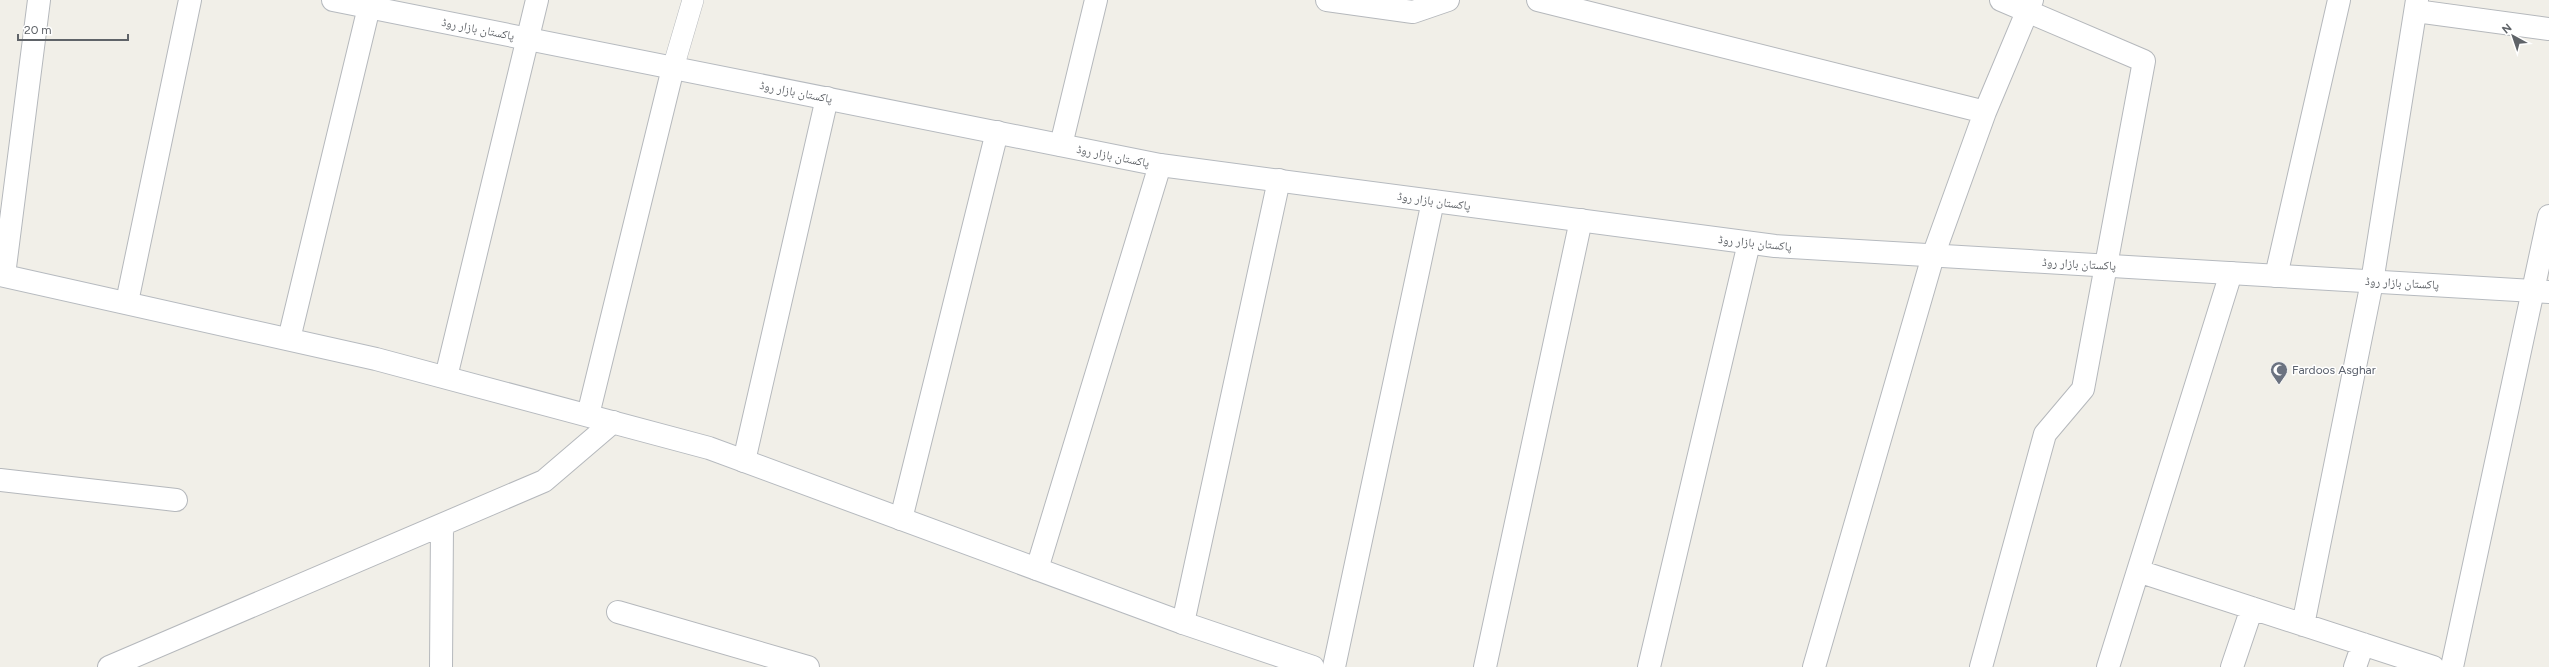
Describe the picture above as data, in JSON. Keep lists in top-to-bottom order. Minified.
{"streets":{"street":["پاکستان بازار روڈ"]},"places":{"mosque":["Fardoos Asghar"]},"scale_bar":"20 m","north":"top left"}
